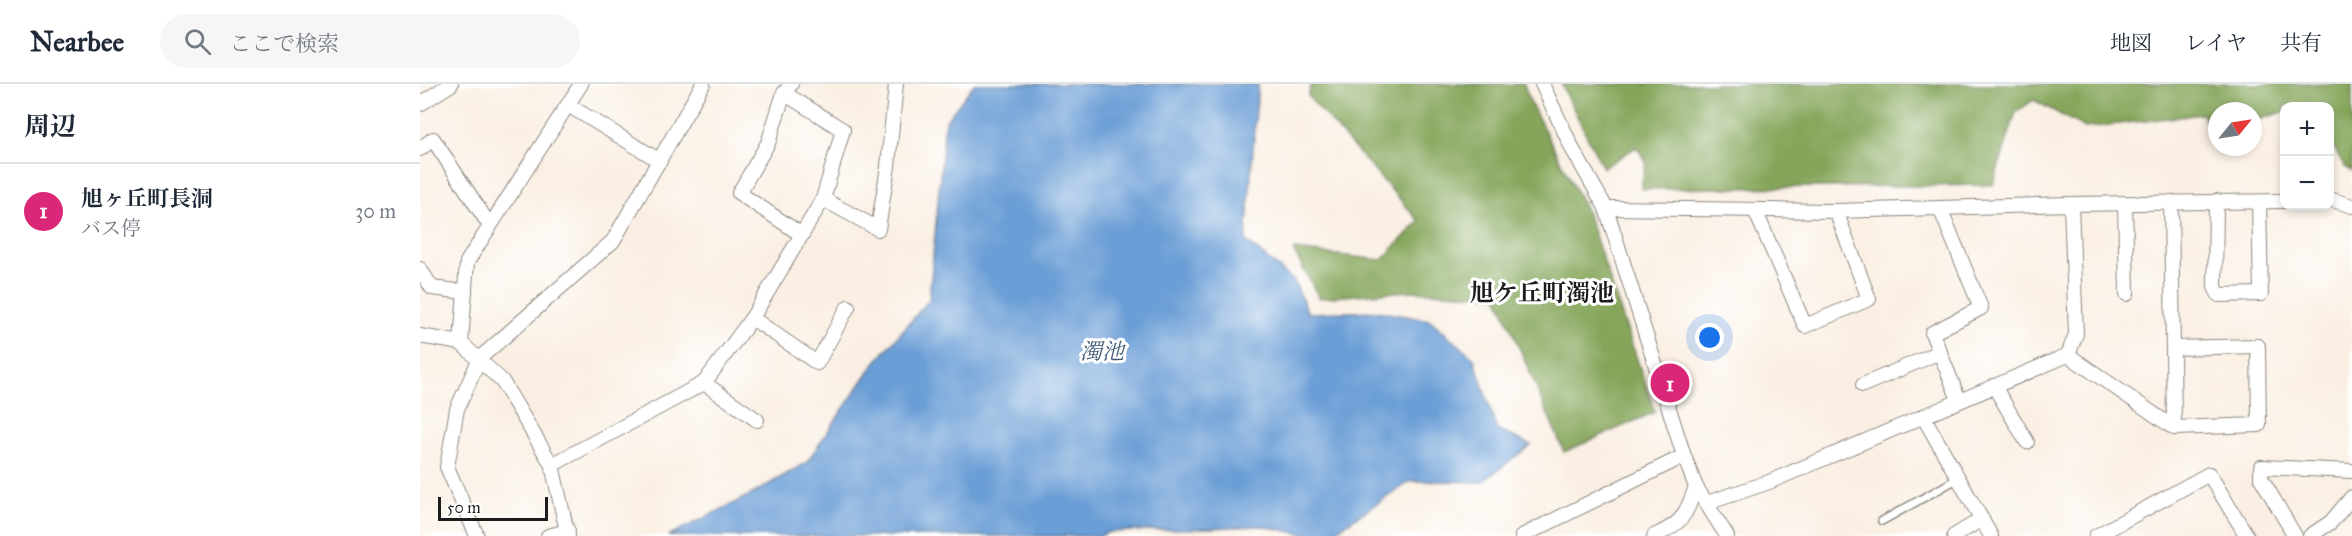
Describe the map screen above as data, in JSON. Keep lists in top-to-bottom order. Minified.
{"districts":["旭ケ丘町濁池"],"water":["濁池"],"scale_bar":"50 m","north":"top right","page":{"header":"Nearbee","search":"ここで検索","nav":["地図","レイヤ","共有"],"heading":"周辺","map_buttons":["+","−"],"list":[{"mark":"1","name":"旭ヶ丘町長洞","note":"バス停","value":"30 m"}],"pins":"1","scale":"50 m"}}
